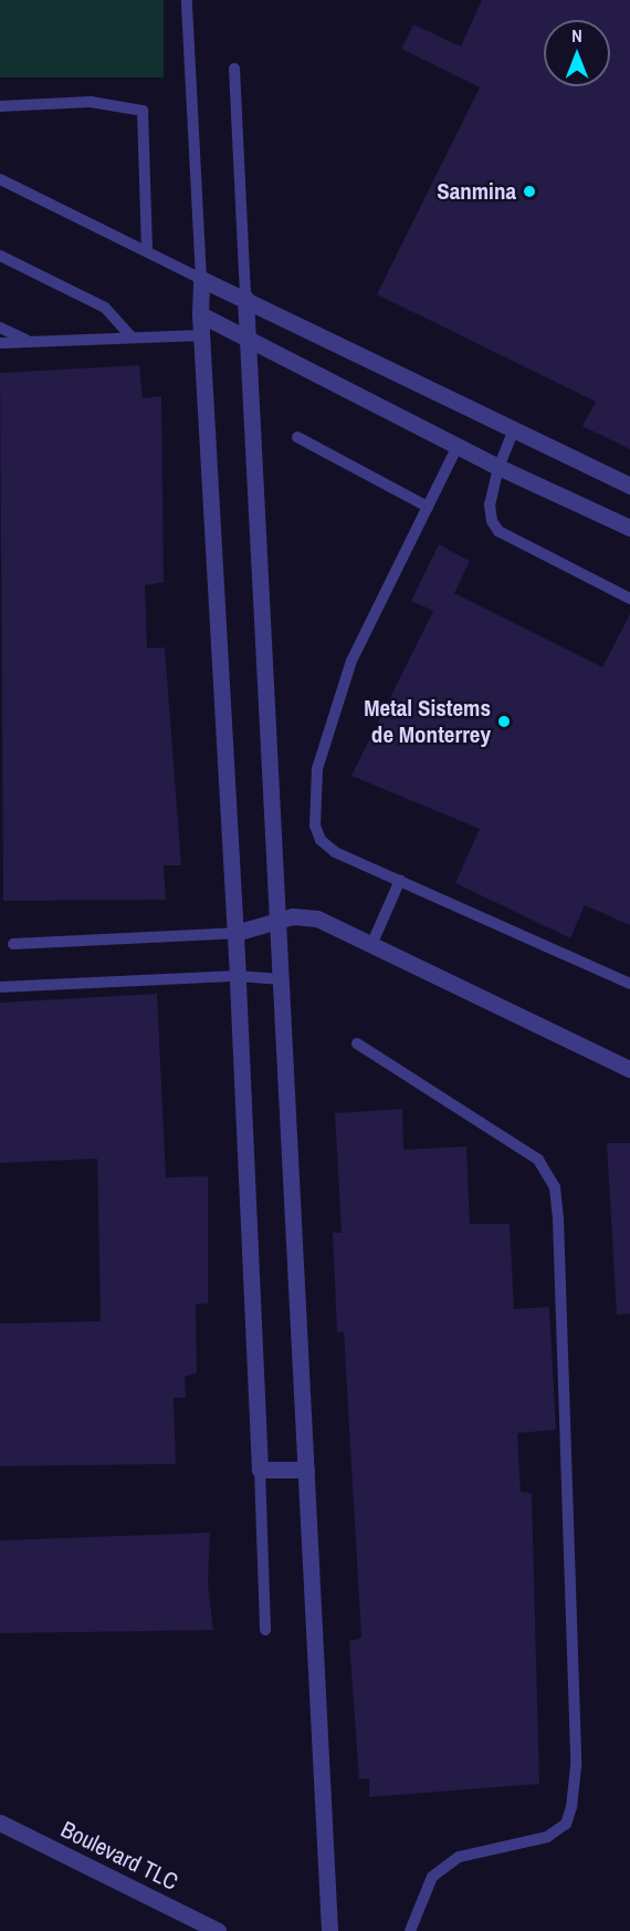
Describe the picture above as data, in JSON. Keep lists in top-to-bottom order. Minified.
{"streets":{"street":["Boulevard TLC"]},"places":["Sanmina","Metal Sistems de Monterrey"],"north":"top"}
